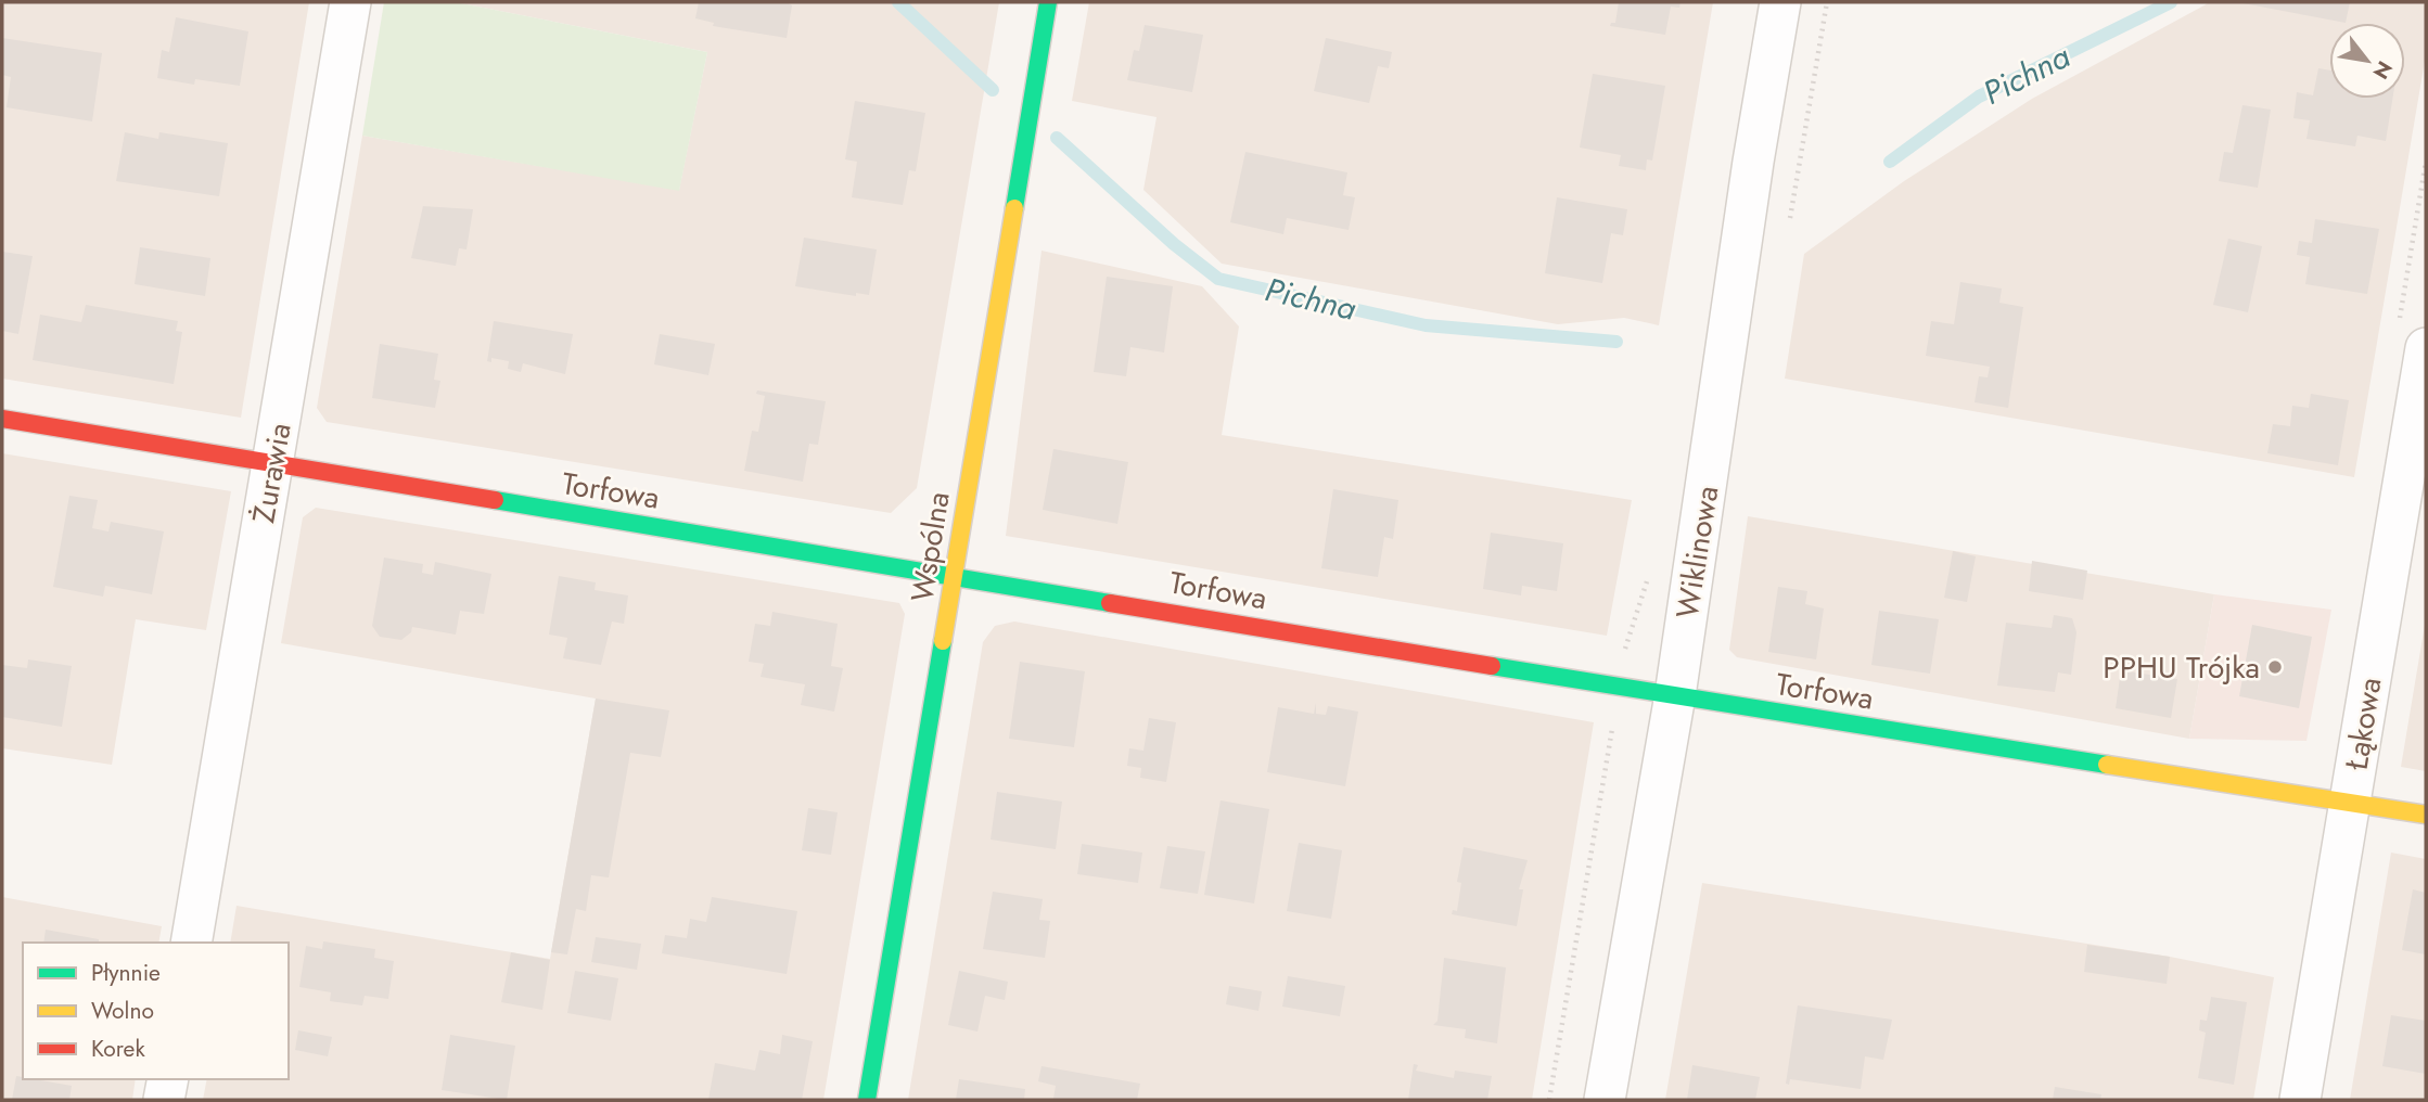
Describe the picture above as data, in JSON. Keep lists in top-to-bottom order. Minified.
{"streets":{"street":["Żurawia","Torfowa","Wspólna","Wiklinowa","Łąkowa"]},"crossings":[["Żurawia","Torfowa"],["Torfowa","Wspólna"],["Torfowa","Wiklinowa"],["Torfowa","Łąkowa"]],"water":["Pichna"],"places":["PPHU Trójka"],"legend":["Płynnie","Wolno","Korek"],"north":"bottom right"}
